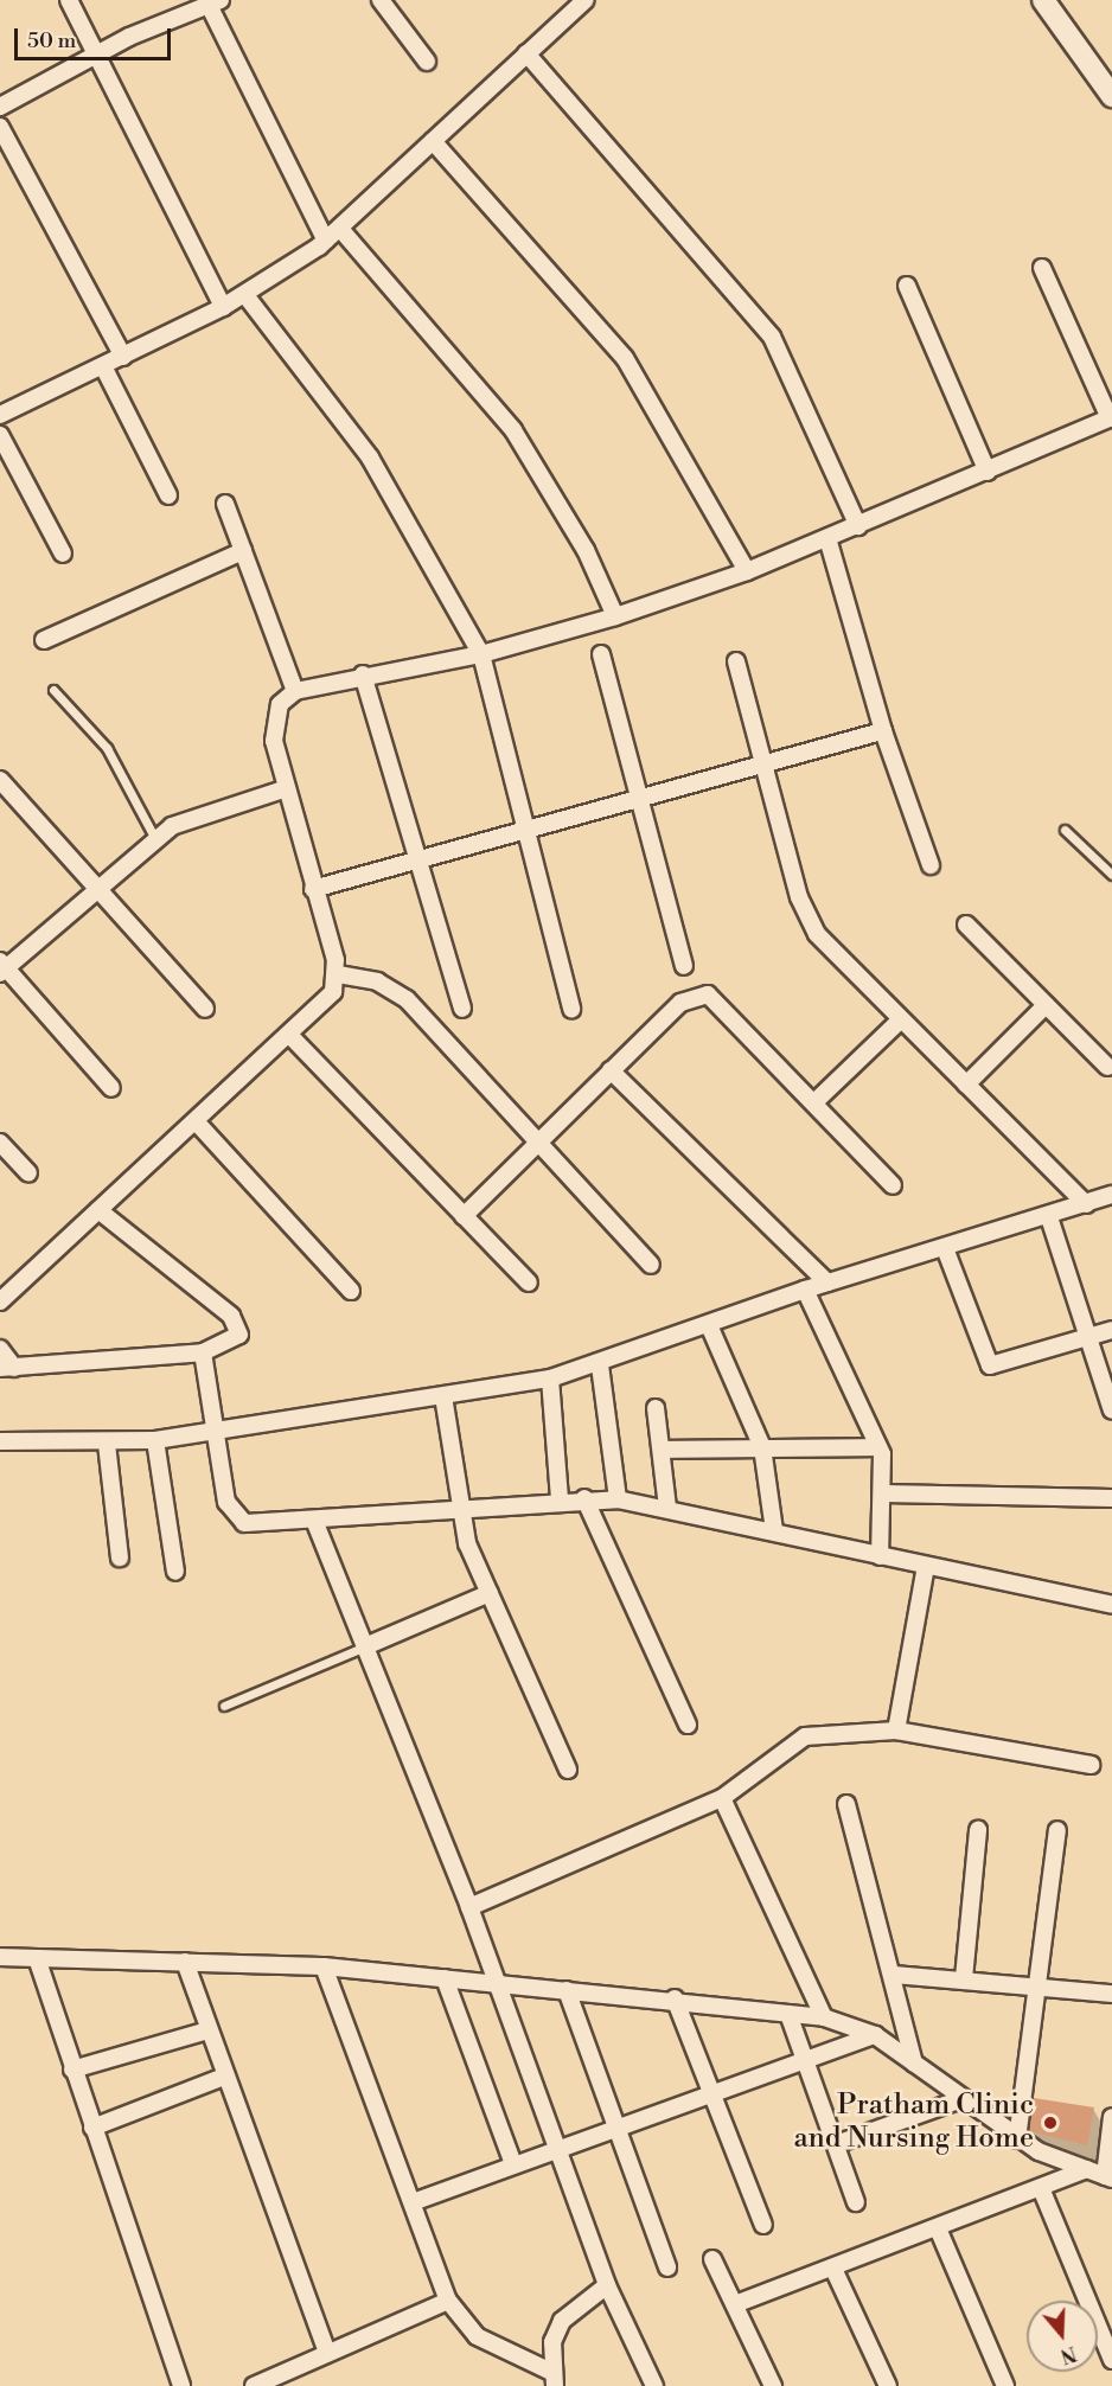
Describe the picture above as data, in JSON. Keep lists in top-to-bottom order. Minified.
{"places":["Pratham Clinic and Nursing Home"],"scale_bar":"50 m","north":"bottom"}
